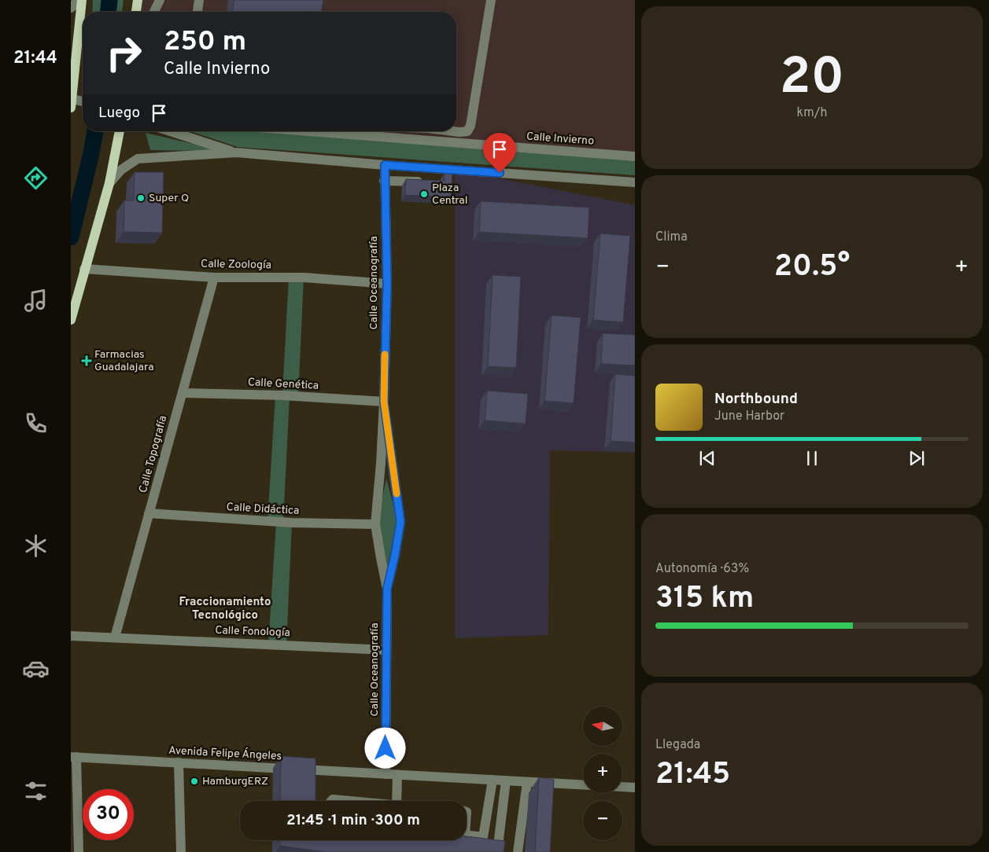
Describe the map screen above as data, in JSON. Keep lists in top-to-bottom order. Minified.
{"streets":{"street":["Calle Invierno","Calle Zoología","Calle Oceanografía","Calle Genética","Calle Topografía","Calle Didáctica","Calle Fonología","Avenida Felipe Ángeles"]},"crossings":[["Calle Zoología","Calle Oceanografía"],["Calle Zoología","Calle Topografía"],["Calle Oceanografía","Calle Genética"],["Calle Oceanografía","Calle Didáctica"],["Calle Oceanografía","Calle Fonología"],["Calle Oceanografía","Avenida Felipe Ángeles"],["Calle Genética","Calle Topografía"],["Calle Topografía","Calle Didáctica"],["Calle Topografía","Calle Fonología"]],"districts":["Fraccionamiento Tecnológico"],"places":{"other":["Plaza Central","Super Q","HamburgERZ"],"health":["Farmacias Guadalajara"]},"north":"left","page":{"tabs":"21:44","tile":[["20","km/h"],"Clima",["Autonomía · 63%","315 km"],["Llegada","21:45"]],"turn":["250 m","Calle Invierno"],"then":"Luego","heat":["−","20.5°","+"],"song":["Northbound","June Harbor"],"map_buttons":["+","−"],"limit":"30","trip":"21:45 · 1 min · 300 m"}}
